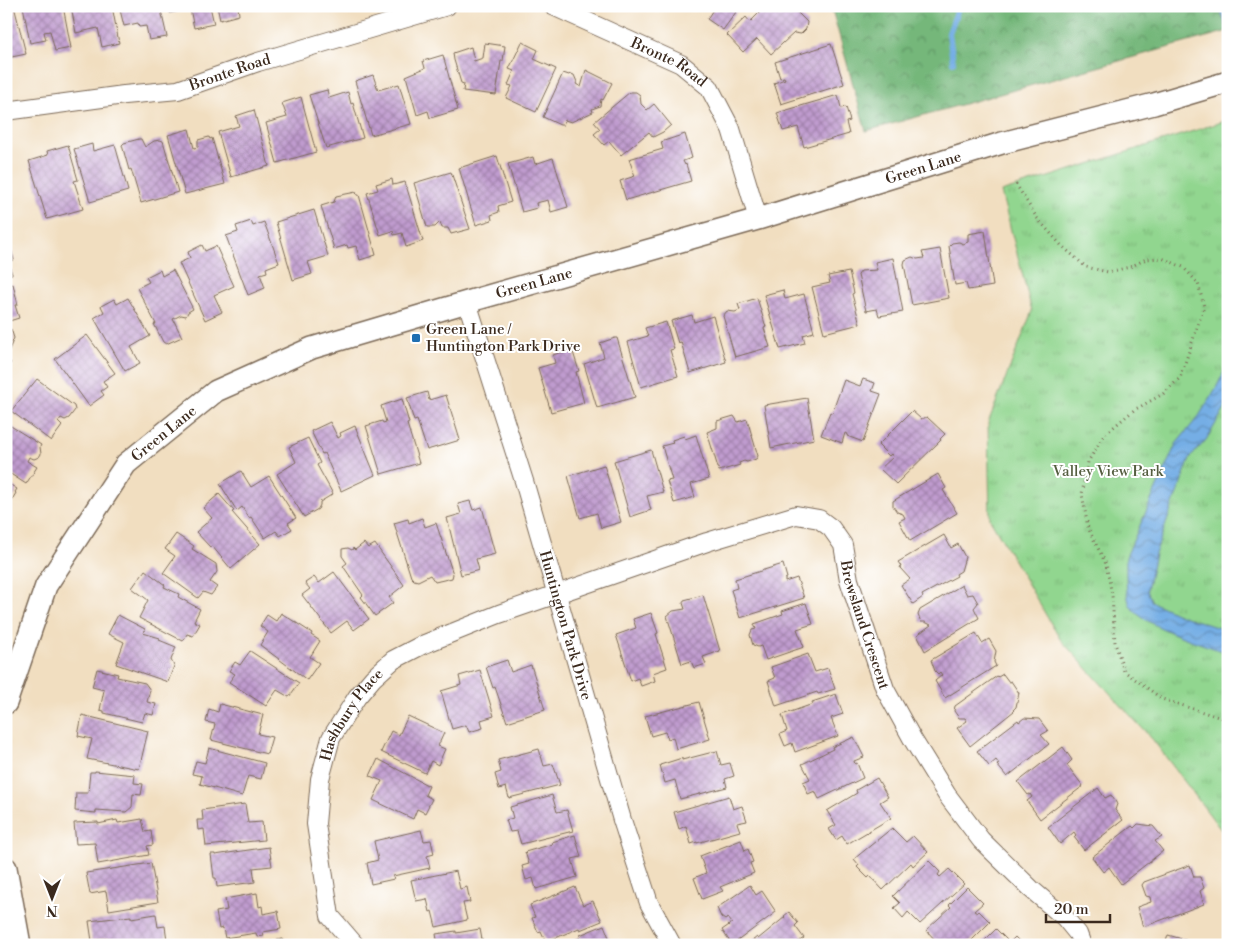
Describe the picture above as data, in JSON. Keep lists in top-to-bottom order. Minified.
{"streets":{"street":["Bronte Road","Green Lane","Brewsland Crescent","Huntington Park Drive","Hashbury Place"]},"crossings":[["Bronte Road","Green Lane"],["Green Lane","Huntington Park Drive"],["Brewsland Crescent","Huntington Park Drive"],["Brewsland Crescent","Hashbury Place"],["Huntington Park Drive","Hashbury Place"]],"parks":["Valley View Park"],"places":{"transit":["Green Lane / Huntington Park Drive"]},"scale_bar":"20 m","north":"bottom"}
